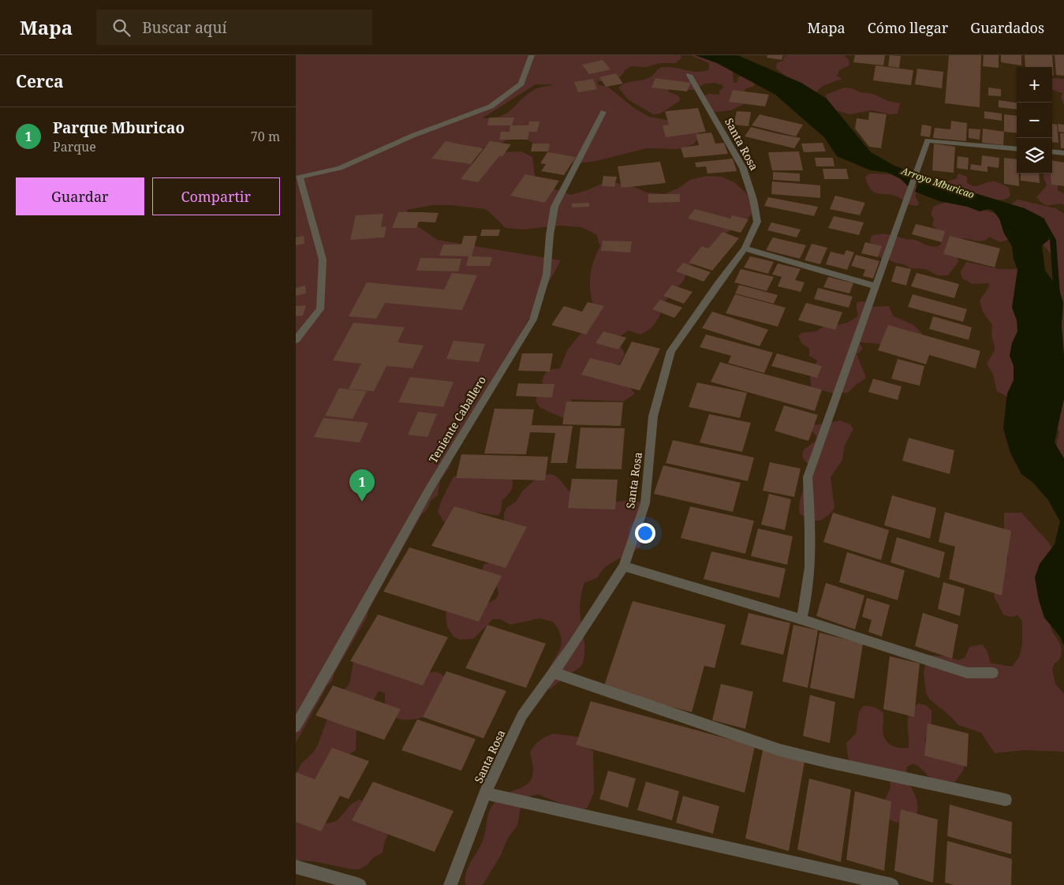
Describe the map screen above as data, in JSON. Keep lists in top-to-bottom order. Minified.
{"streets":{"street":["Santa Rosa","Teniente Caballero"]},"water":["Arroyo Mburicao"],"page":{"header":"Mapa","search":"Buscar aquí","nav":["Mapa","Cómo llegar","Guardados"],"heading":"Cerca","map_buttons":["+","−"],"list":[{"mark":"1","name":"Parque Mburicao","note":"Parque","value":"70 m"}],"buttons":["Guardar","Compartir"],"pins":"1"}}
